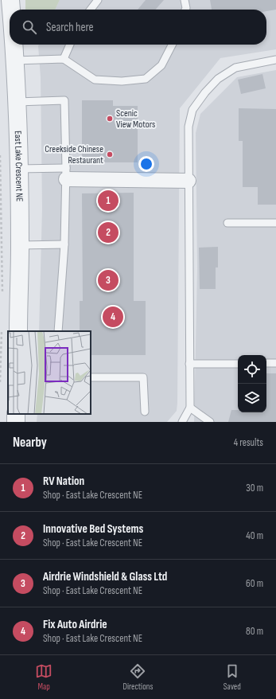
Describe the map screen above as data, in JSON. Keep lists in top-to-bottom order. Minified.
{"streets":{"street":["East Lake Crescent NE"]},"places":["Scenic View Motors","Creekside Chinese Restaurant"],"page":{"search":"Search here","pins":["1","2","3","4"],"heading":["Nearby","4 results"],"list":[{"mark":"1","name":"RV Nation","note":"Shop · East Lake Crescent NE","value":"30 m"},{"mark":"2","name":"Innovative Bed Systems","note":"Shop · East Lake Crescent NE","value":"40 m"},{"mark":"3","name":"Airdrie Windshield & Glass Ltd","note":"Shop · East Lake Crescent NE","value":"60 m"},{"mark":"4","name":"Fix Auto Airdrie","note":"Shop · East Lake Crescent NE","value":"80 m"}],"nav":["Map","Directions","Saved"]}}
